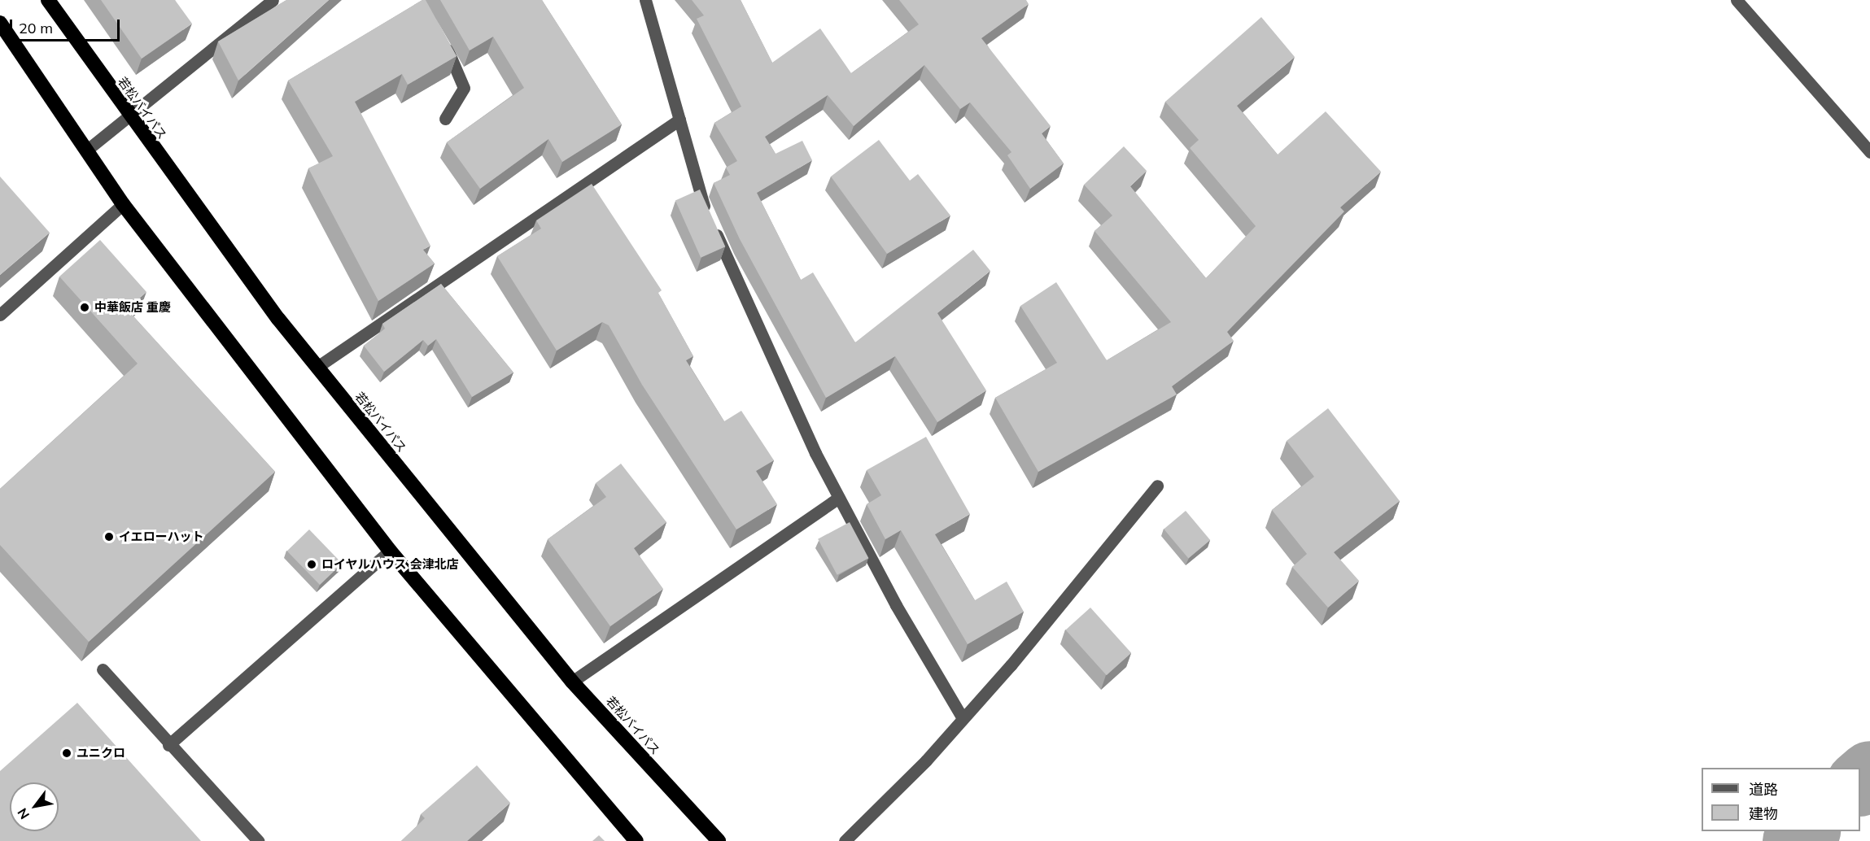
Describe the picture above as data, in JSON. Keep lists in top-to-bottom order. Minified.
{"streets":{"highway":["若松バイパス"]},"places":["中華飯店 重慶","イエローハット","ロイヤルハウス 会津北店","ユニクロ"],"legend":["道路","建物"],"scale_bar":"20 m","north":"bottom left"}
